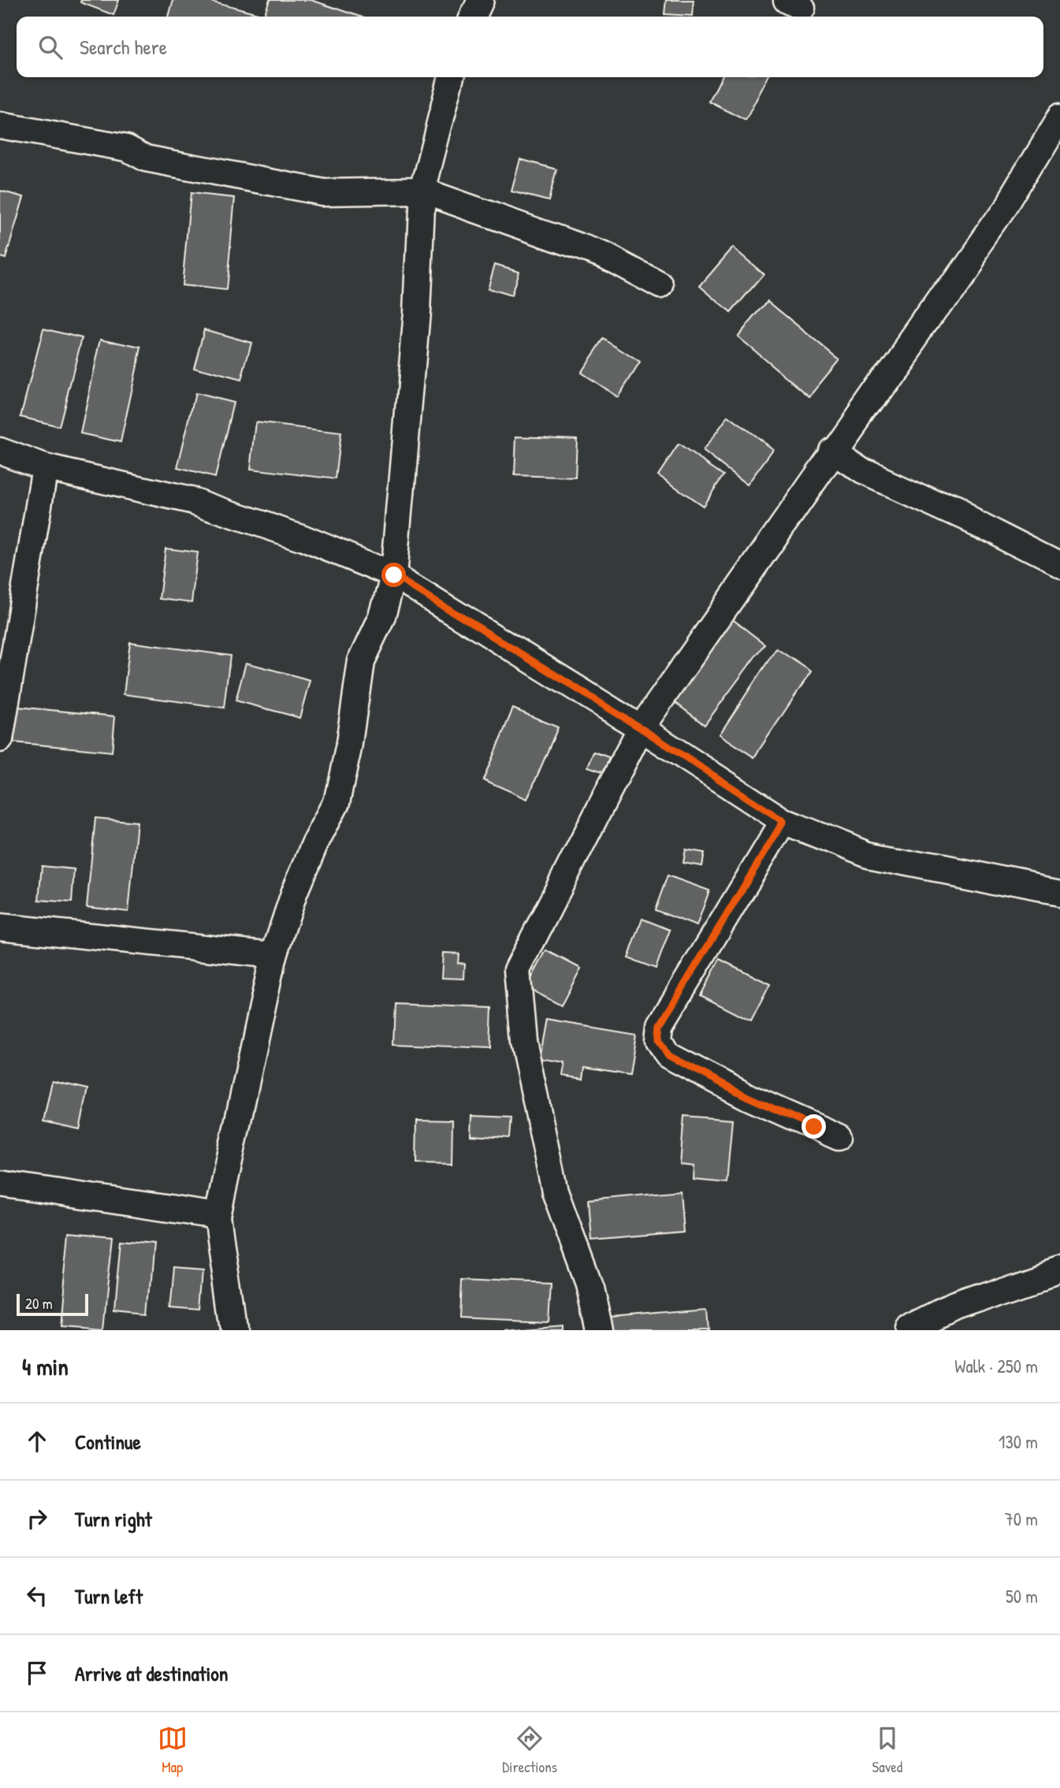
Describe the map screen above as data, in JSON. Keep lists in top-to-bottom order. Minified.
{"scale_bar":"20 m","page":{"search":"Search here","scale":"20 m","heading":["4 min","Walk · 250 m"],"list":[["Continue","130 m"],["Turn right","70 m"],["Turn left","50 m"],"Arrive at destination"],"nav":["Map","Directions","Saved"]}}
